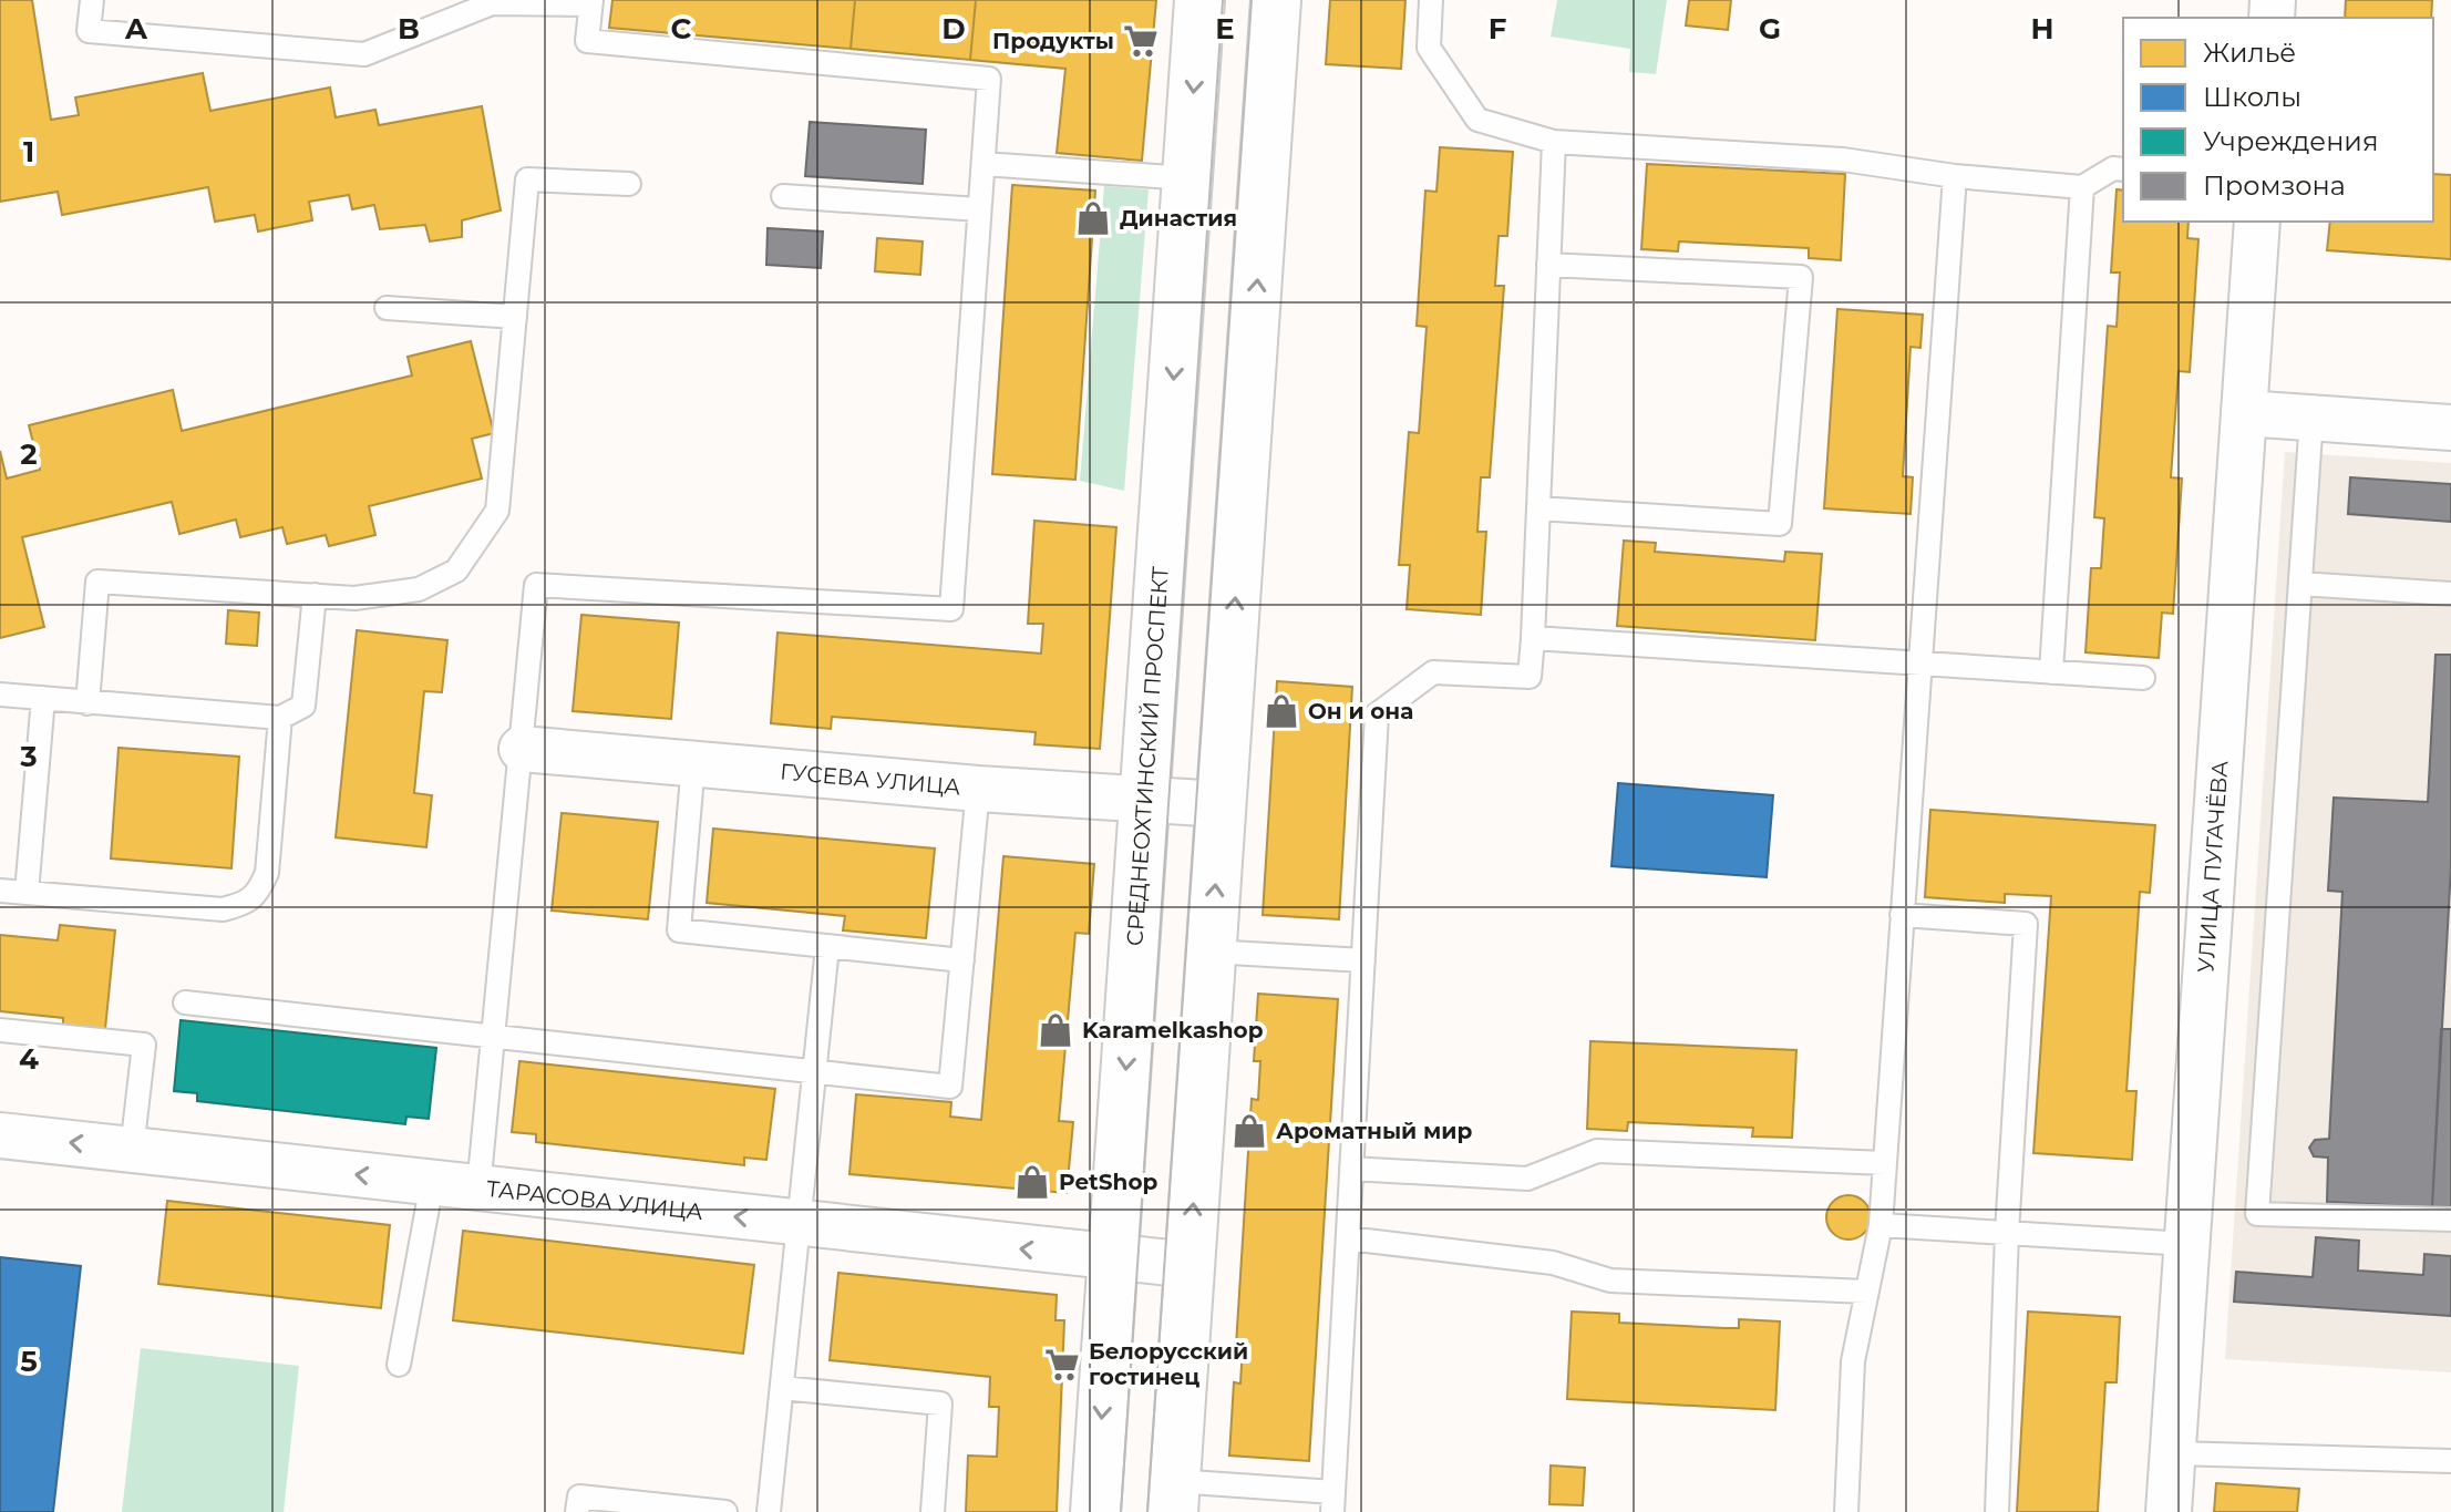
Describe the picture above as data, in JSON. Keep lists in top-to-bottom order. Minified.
{"streets":{"main road":["СРЕДНЕОХТИНСКИЙ ПРОСПЕКТ"],"street":["ГУСЕВА УЛИЦА","УЛИЦА ПУГАЧЁВА","ТАРАСОВА УЛИЦА"]},"crossings":[["СРЕДНЕОХТИНСКИЙ ПРОСПЕКТ","ГУСЕВА УЛИЦА"],["СРЕДНЕОХТИНСКИЙ ПРОСПЕКТ","ТАРАСОВА УЛИЦА"]],"one_way":["ТАРАСОВА УЛИЦА"],"places":{"supermarket":["Продукты","Белорусский гостинец"],"shop":["Династия","Он и она","Karamelkashop","Ароматный мир","PetShop"]},"legend":["Жильё","Школы","Учреждения","Промзона"],"grid":{"columns":["A","B","C","D","E","F","G","H"],"rows":["1","2","3","4","5"]}}
